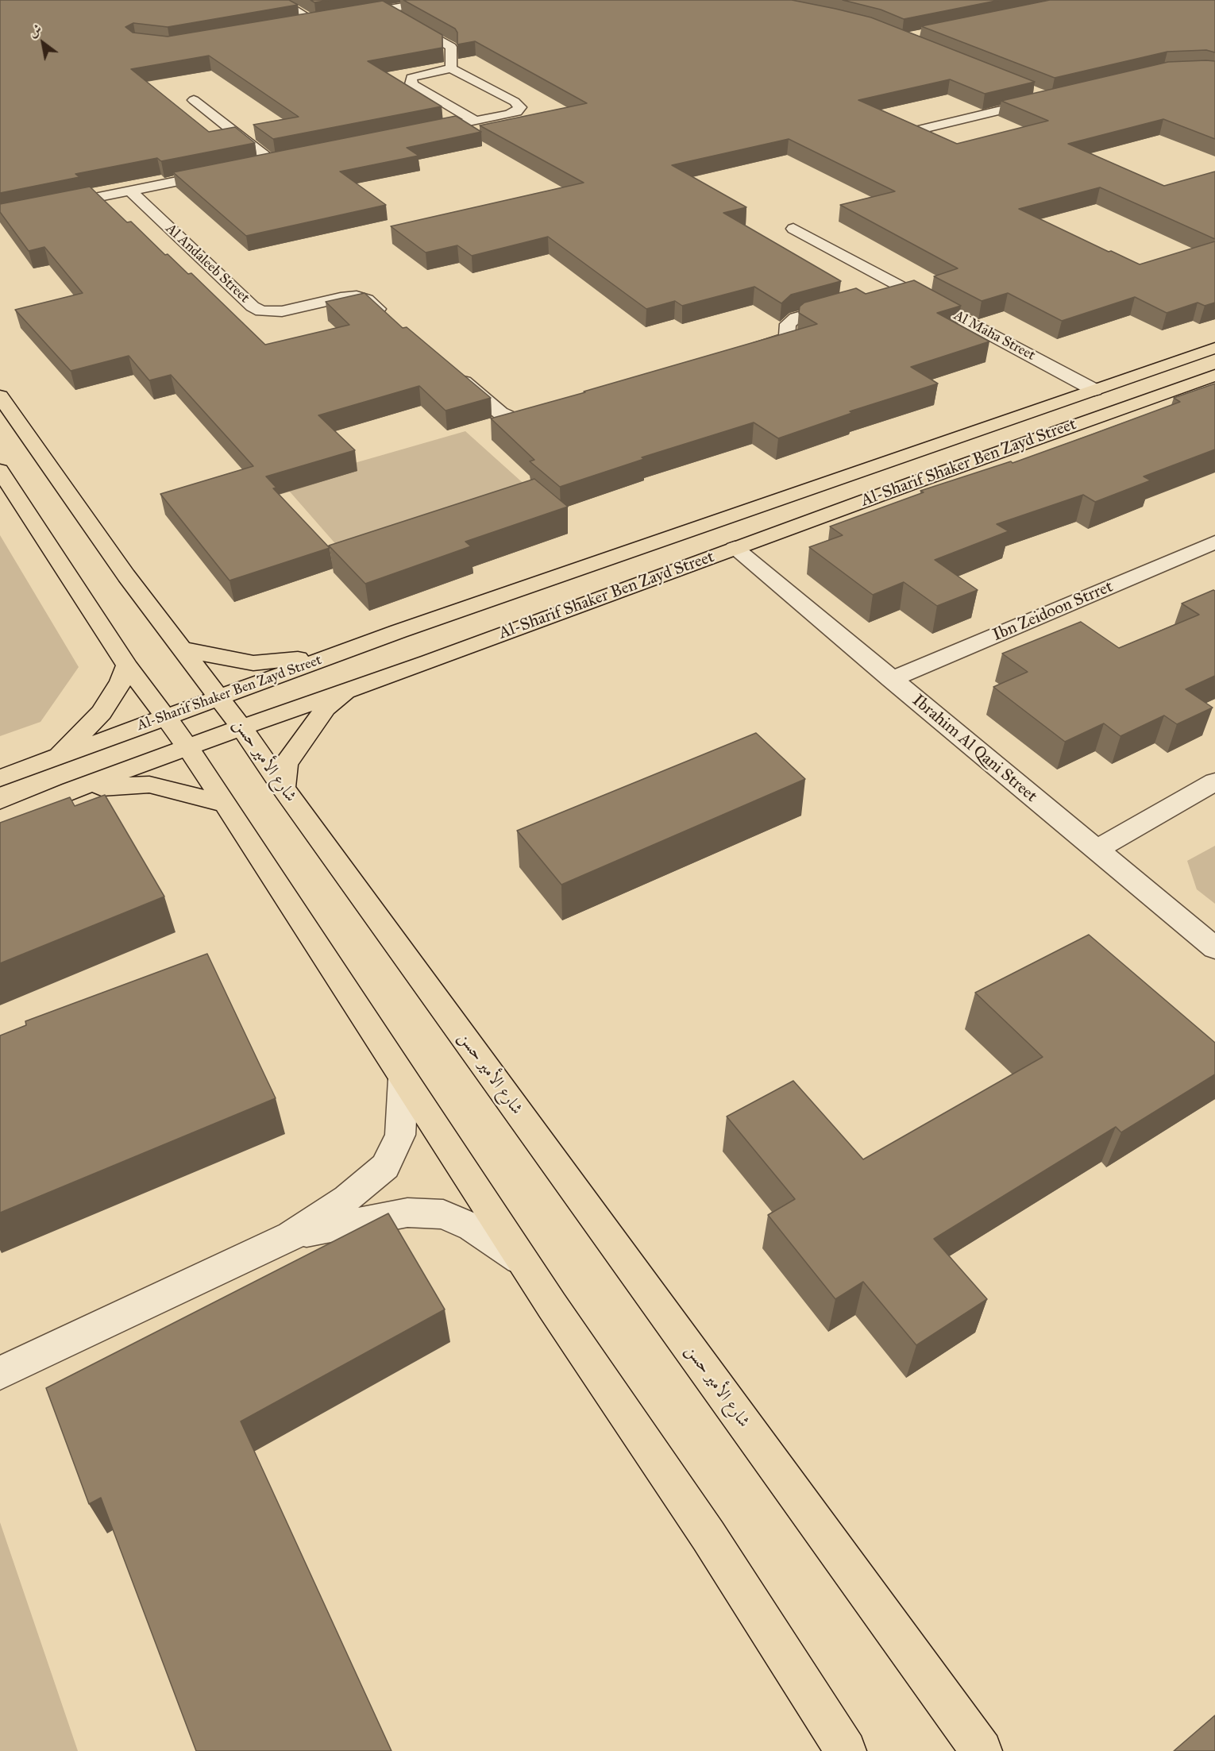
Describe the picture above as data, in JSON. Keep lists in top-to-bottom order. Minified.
{"streets":{"main road":["Al-Sharif Shaker Ben Zayd Street","شارع الأمير حسن"],"street":["Al Andaleeb Street","Al Maha Street","Ibn Zeidoon Strret","Ibrahim Al Qani Street"]},"crossings":[["Al Maha Street","Al-Sharif Shaker Ben Zayd Street"],["Al-Sharif Shaker Ben Zayd Street","Ibrahim Al Qani Street"],["Al-Sharif Shaker Ben Zayd Street","شارع الأمير حسن"],["Ibn Zeidoon Strret","Ibrahim Al Qani Street"]],"north":"top left"}
